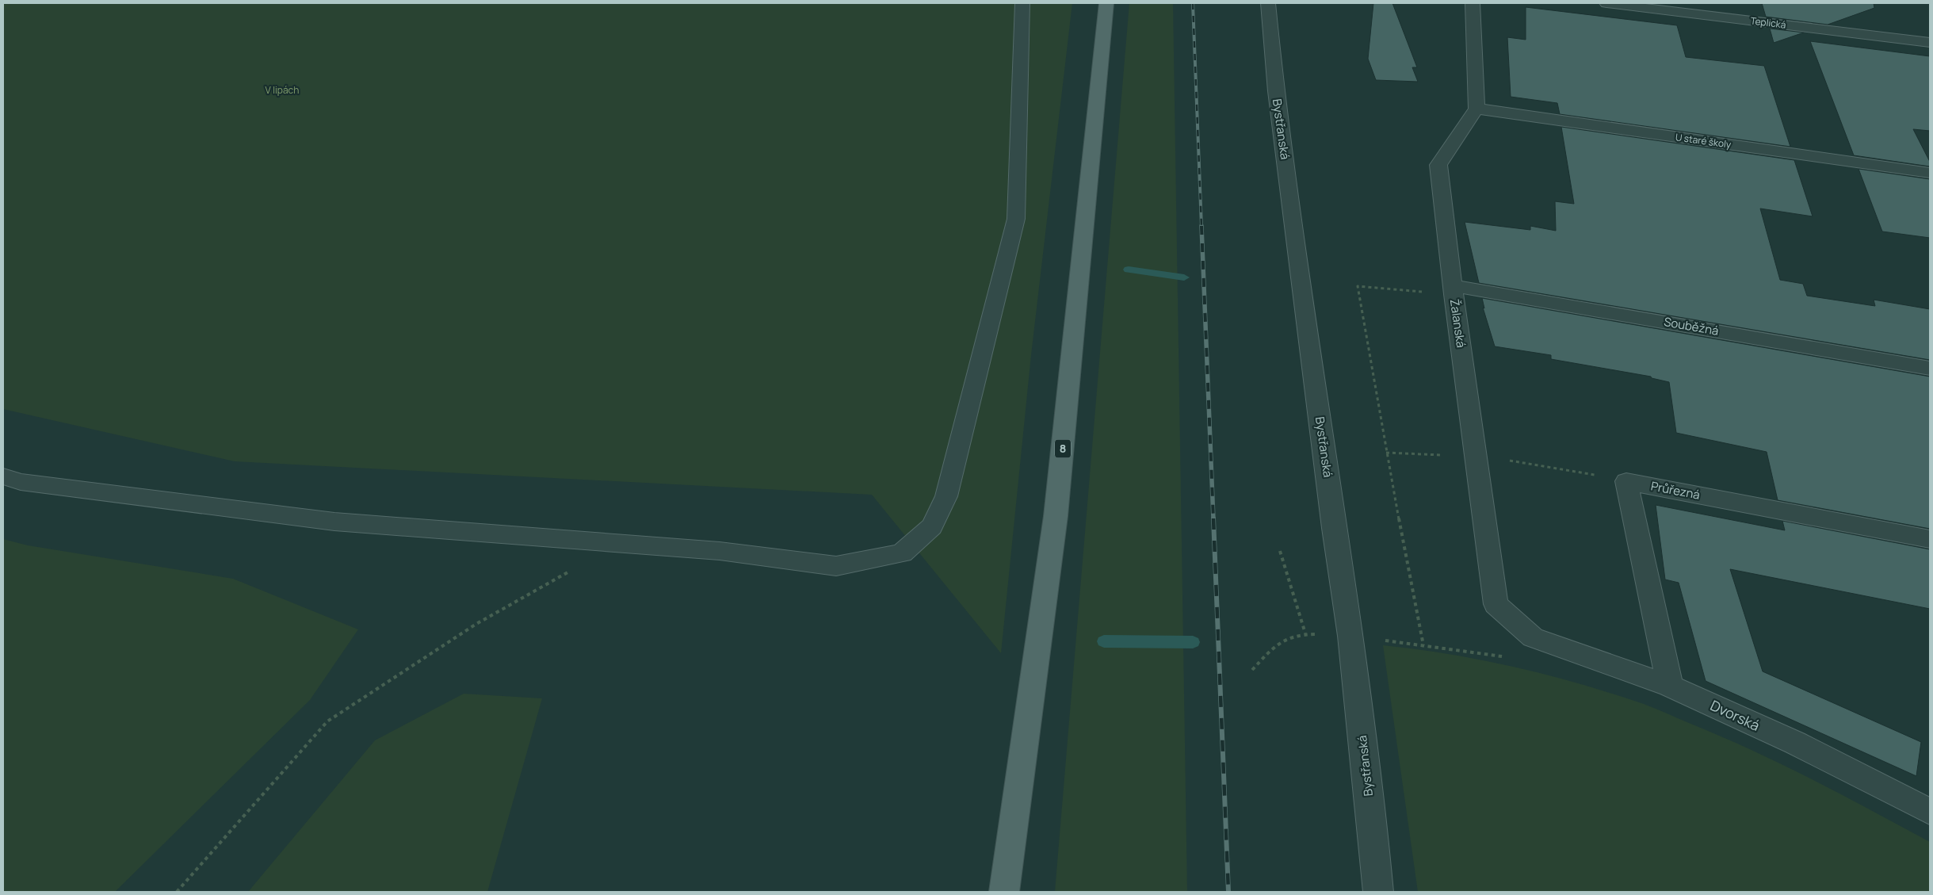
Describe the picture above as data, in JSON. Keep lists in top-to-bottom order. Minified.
{"streets":{"main road":["8"],"street":["Teplická","Bystřanská","U staré školy","Žalanská","Souběžná","Průřezná","Dvorská"]},"crossings":[["U staré školy","Žalanská"],["Žalanská","Souběžná"],["Žalanská","Dvorská"]],"parks":["V lipách"]}
